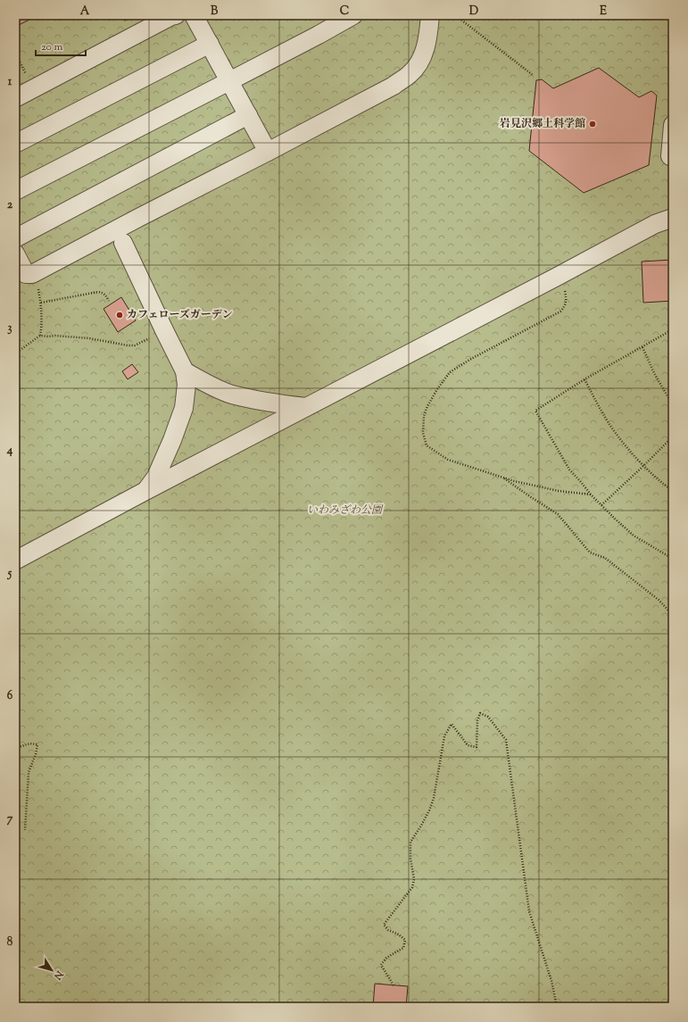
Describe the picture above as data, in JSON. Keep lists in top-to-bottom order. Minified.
{"parks":["いわみざわ公園"],"places":["岩見沢郷土科学館","カフェローズガーデン"],"scale_bar":"20 m","north":"bottom right","grid":{"columns":["A","B","C","D","E"],"rows":["1","2","3","4","5","6","7","8"]}}
